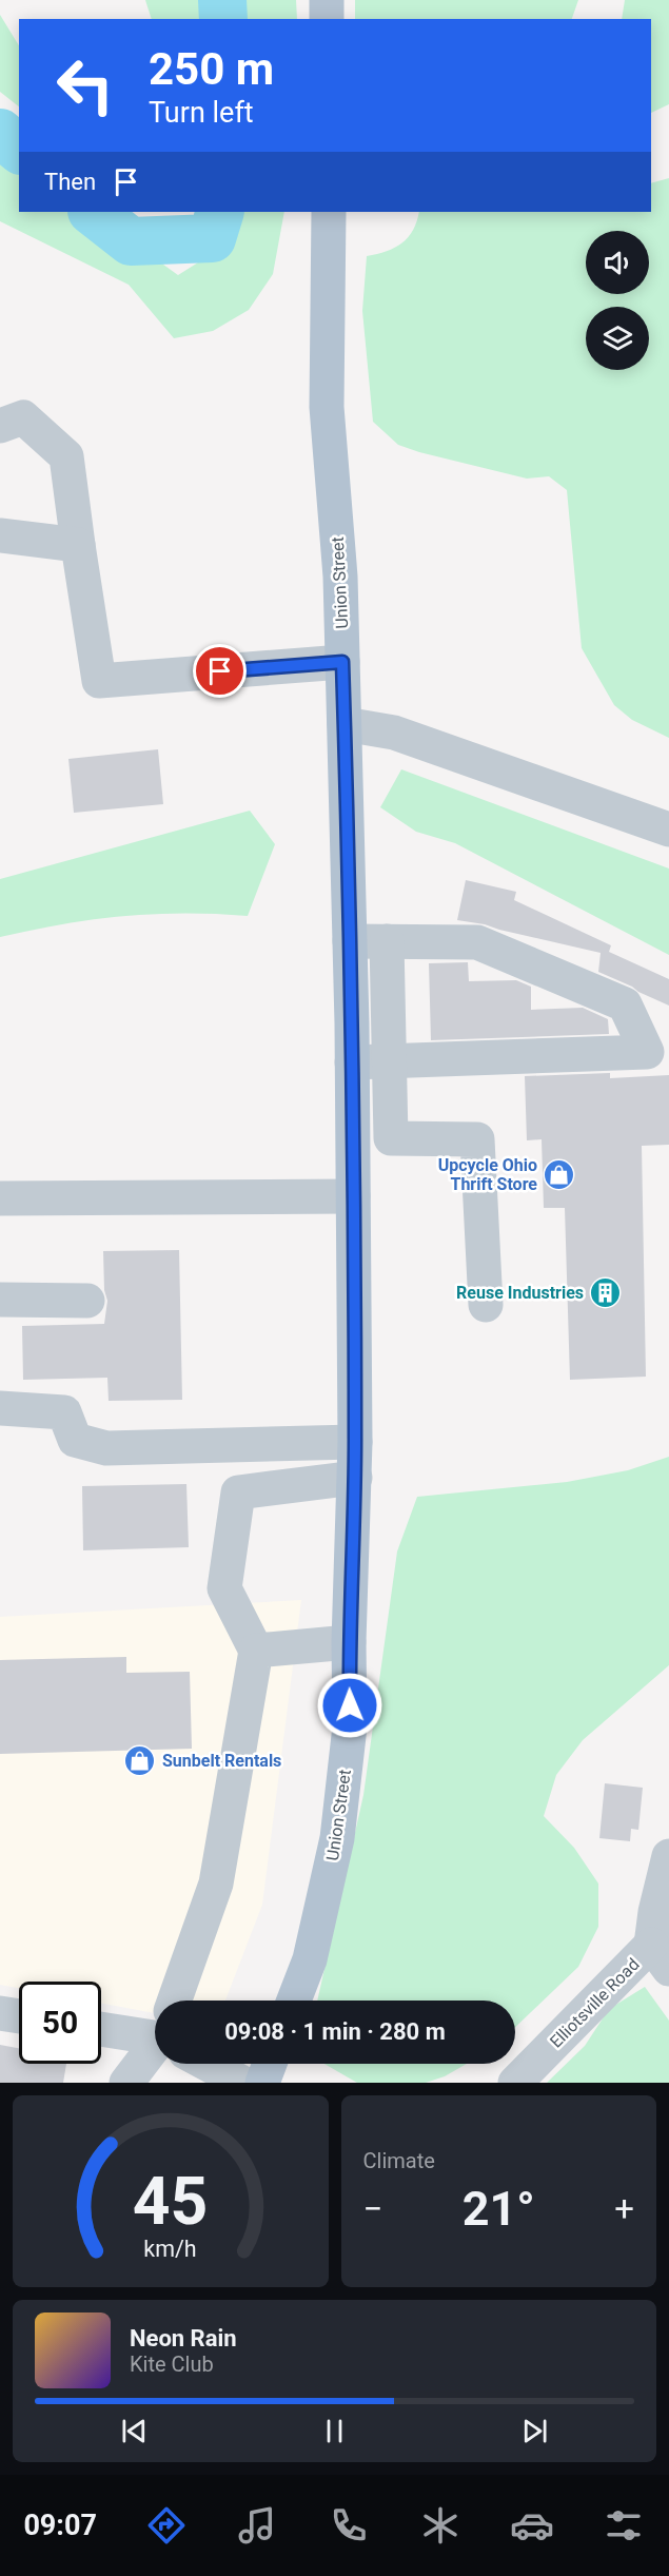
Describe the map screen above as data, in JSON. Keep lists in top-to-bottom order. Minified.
{"streets":{"main road":["Union Street"],"street":["Elliotsville Road"]},"places":{"shop":["Upcycle Ohio Thrift Store","Sunbelt Rentals"],"building":["Reuse Industries"]},"page":{"turn":["250 m","Turn left"],"then":"Then","limit":"50","trip":"09:08 · 1 min · 280 m","tile":"Climate","heat":["−","21°","+"],"song":["Neon Rain","Kite Club"],"tabs":"09:07","gauge":["45","km/h"]}}
